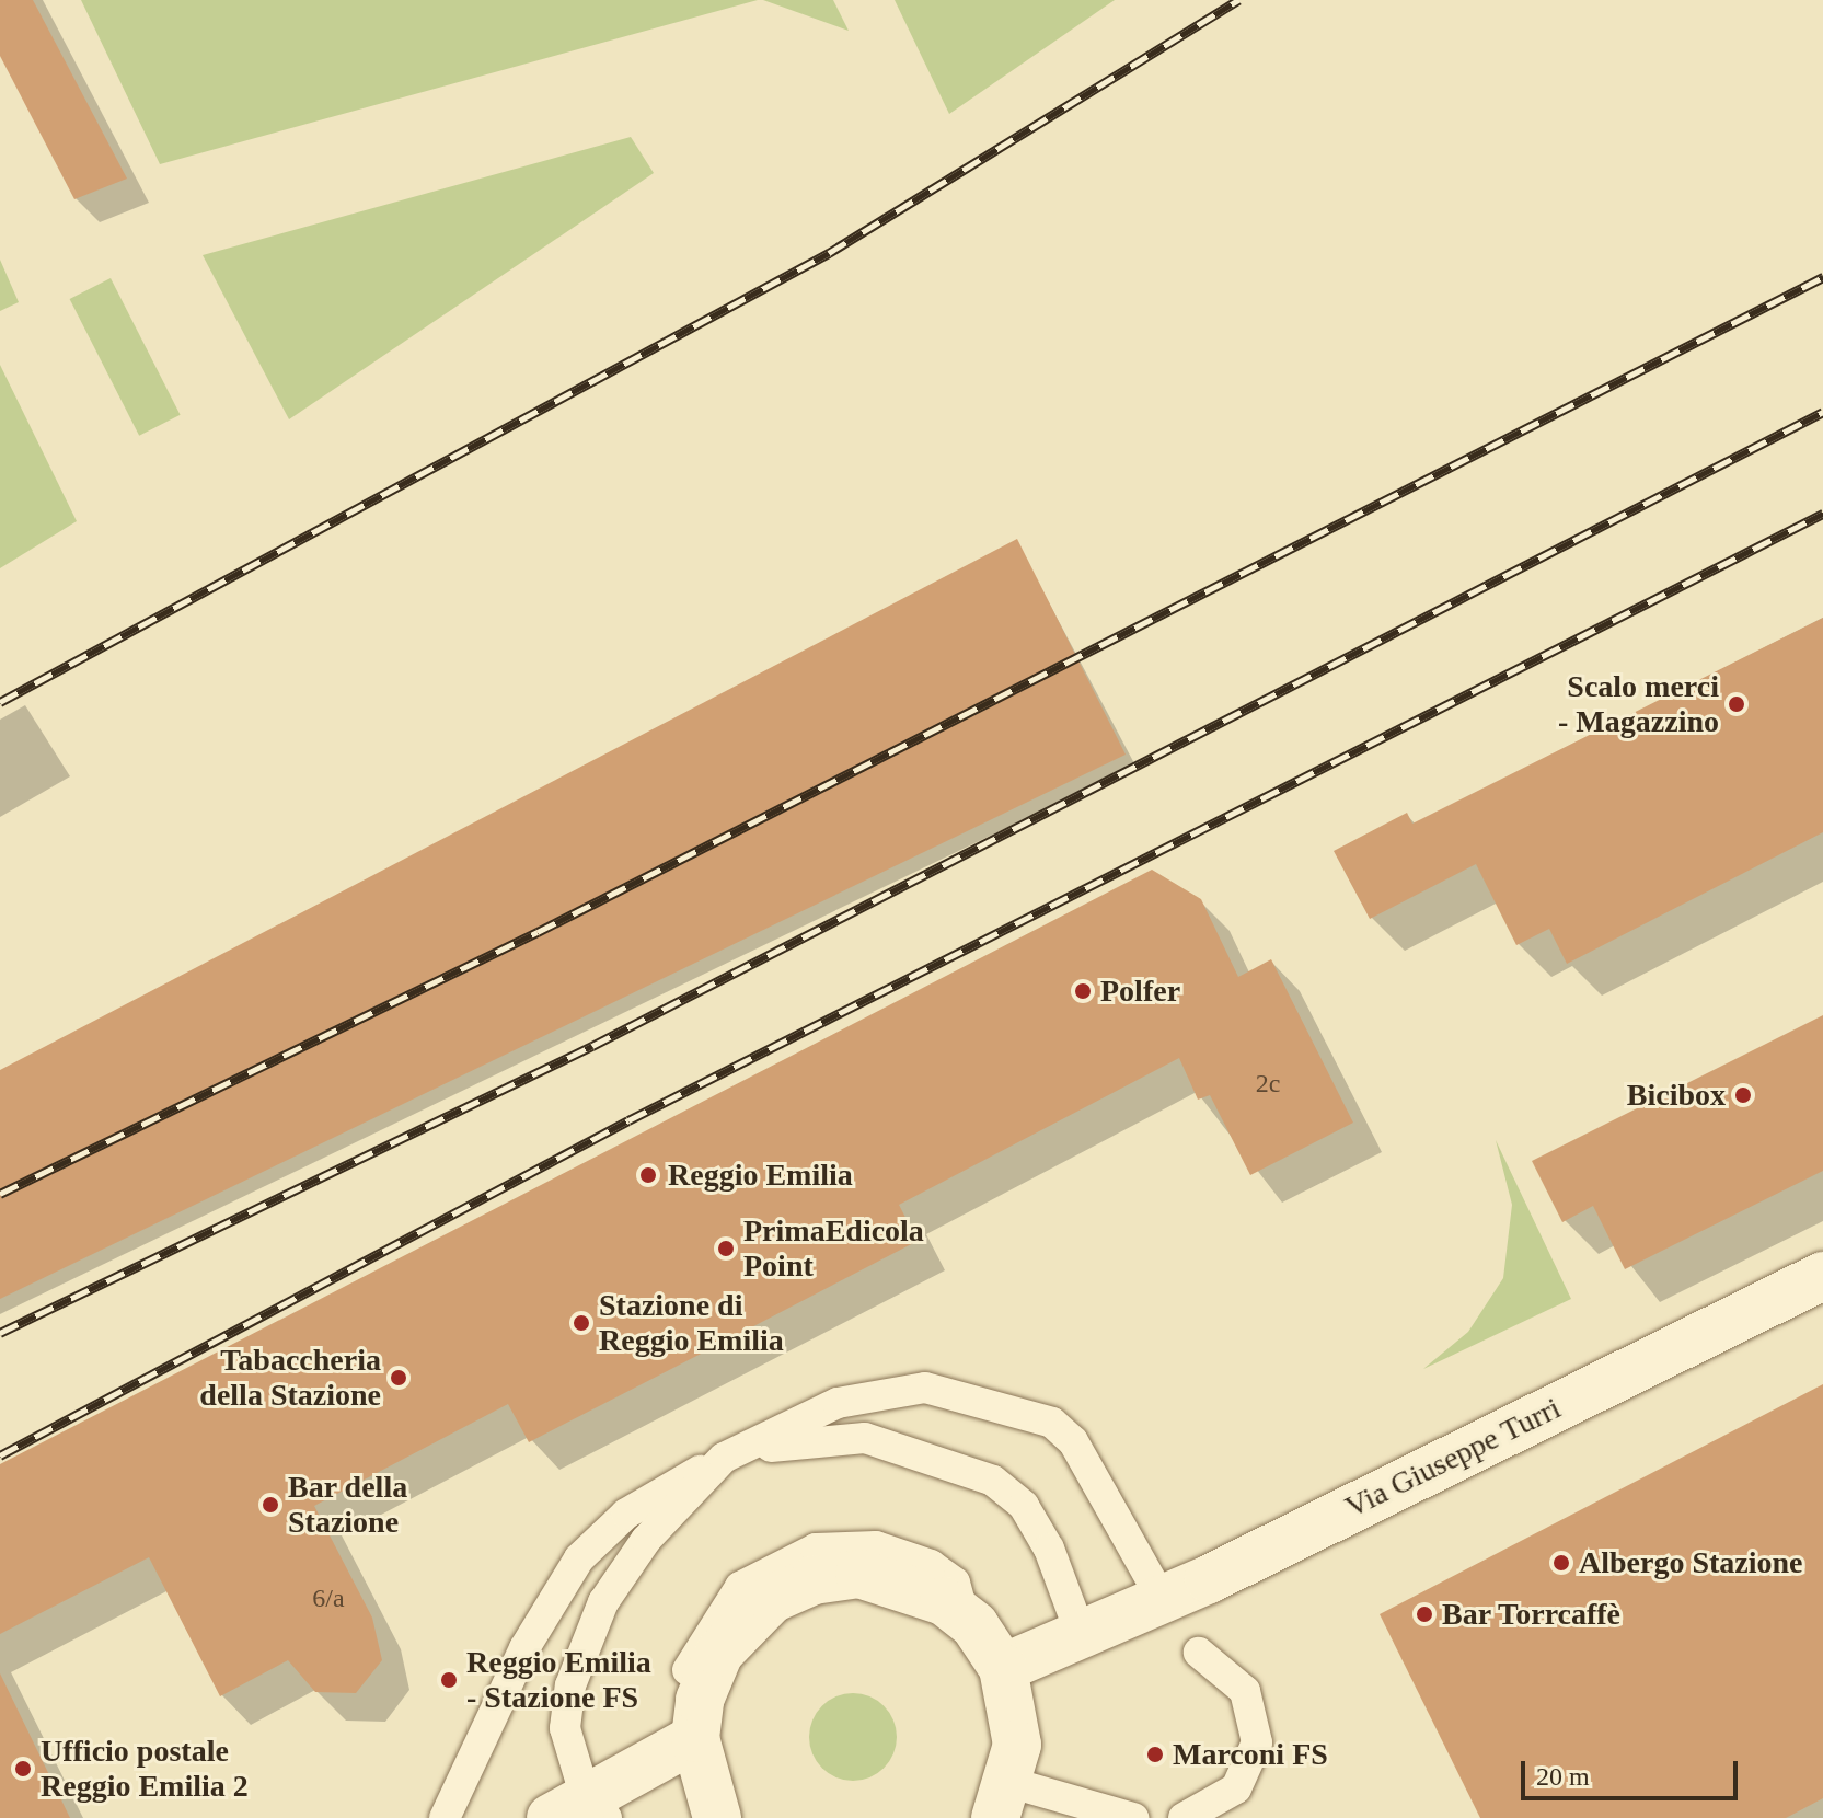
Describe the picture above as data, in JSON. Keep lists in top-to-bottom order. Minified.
{"streets":{"street":["Via Giuseppe Turri"]},"places":["Scalo merci - Magazzino","Polfer","Bicibox","Reggio Emilia","PrimaEdicola Point","Stazione di Reggio Emilia","Tabaccheria della Stazione","Bar della Stazione","Albergo Stazione","Bar Torrcaffè","Reggio Emilia - Stazione FS","Marconi FS","Ufficio postale Reggio Emilia 2"],"house_numbers":["2c","6/a"],"scale_bar":"20 m"}
